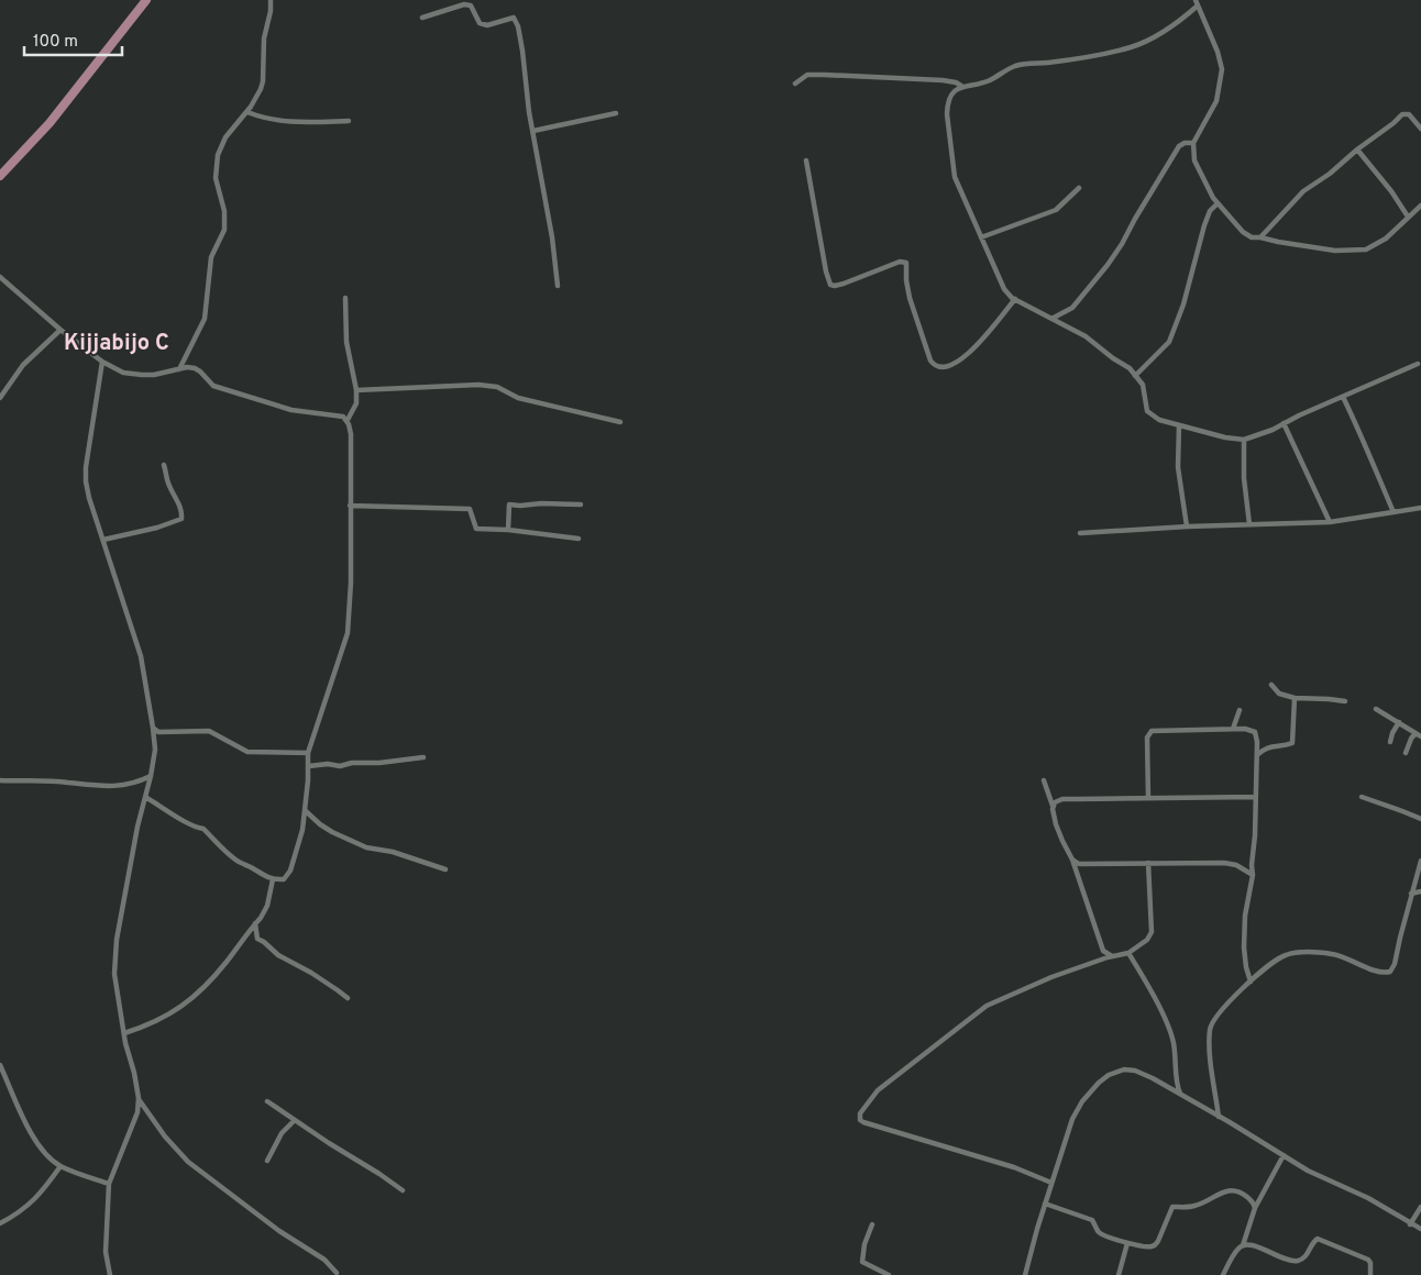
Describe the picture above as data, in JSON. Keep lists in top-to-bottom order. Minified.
{"districts":["Kijjabijo C"],"scale_bar":"100 m"}
